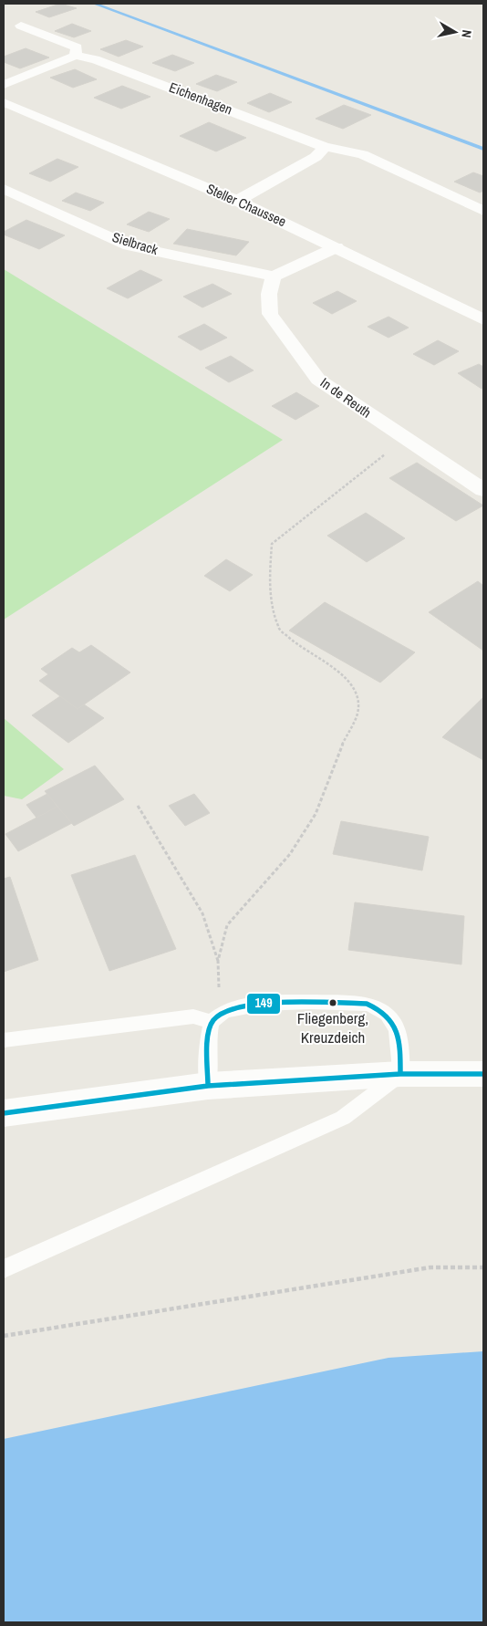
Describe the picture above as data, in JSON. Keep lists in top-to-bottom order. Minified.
{"streets":{"street":["Eichenhagen","Steller Chaussee","Sielbrack","In de Reuth"]},"crossings":[["Sielbrack","In de Reuth"]],"places":["Fliegenberg, Kreuzdeich"],"lines":["transit line 149"],"north":"right"}
